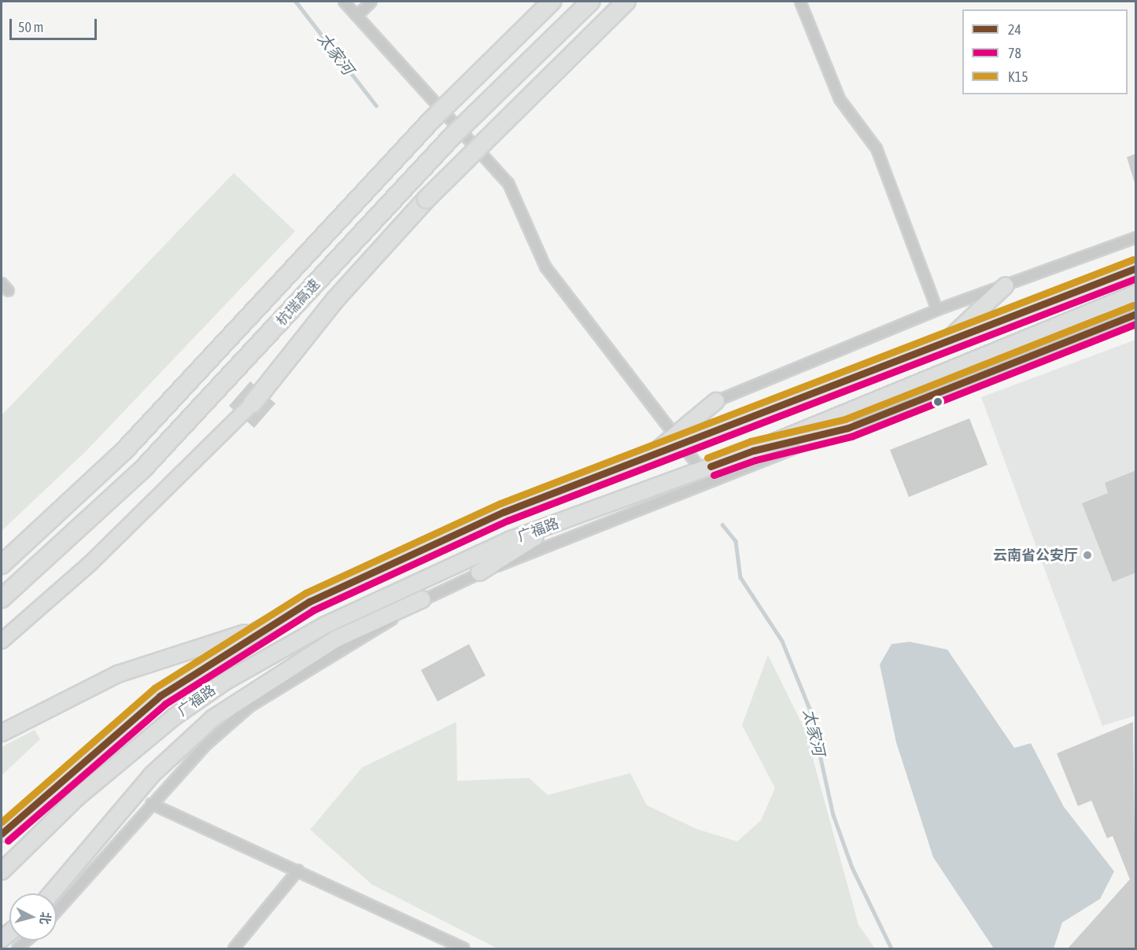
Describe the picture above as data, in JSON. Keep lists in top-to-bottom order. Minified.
{"streets":{"highway":["杭瑞高速"],"main road":["广福路"]},"water":["太家河"],"places":["云南省公安厅"],"lines":["transit line K15","transit line 24","transit line 78"],"legend":["24","78","K15"],"scale_bar":"50 m","north":"right"}
